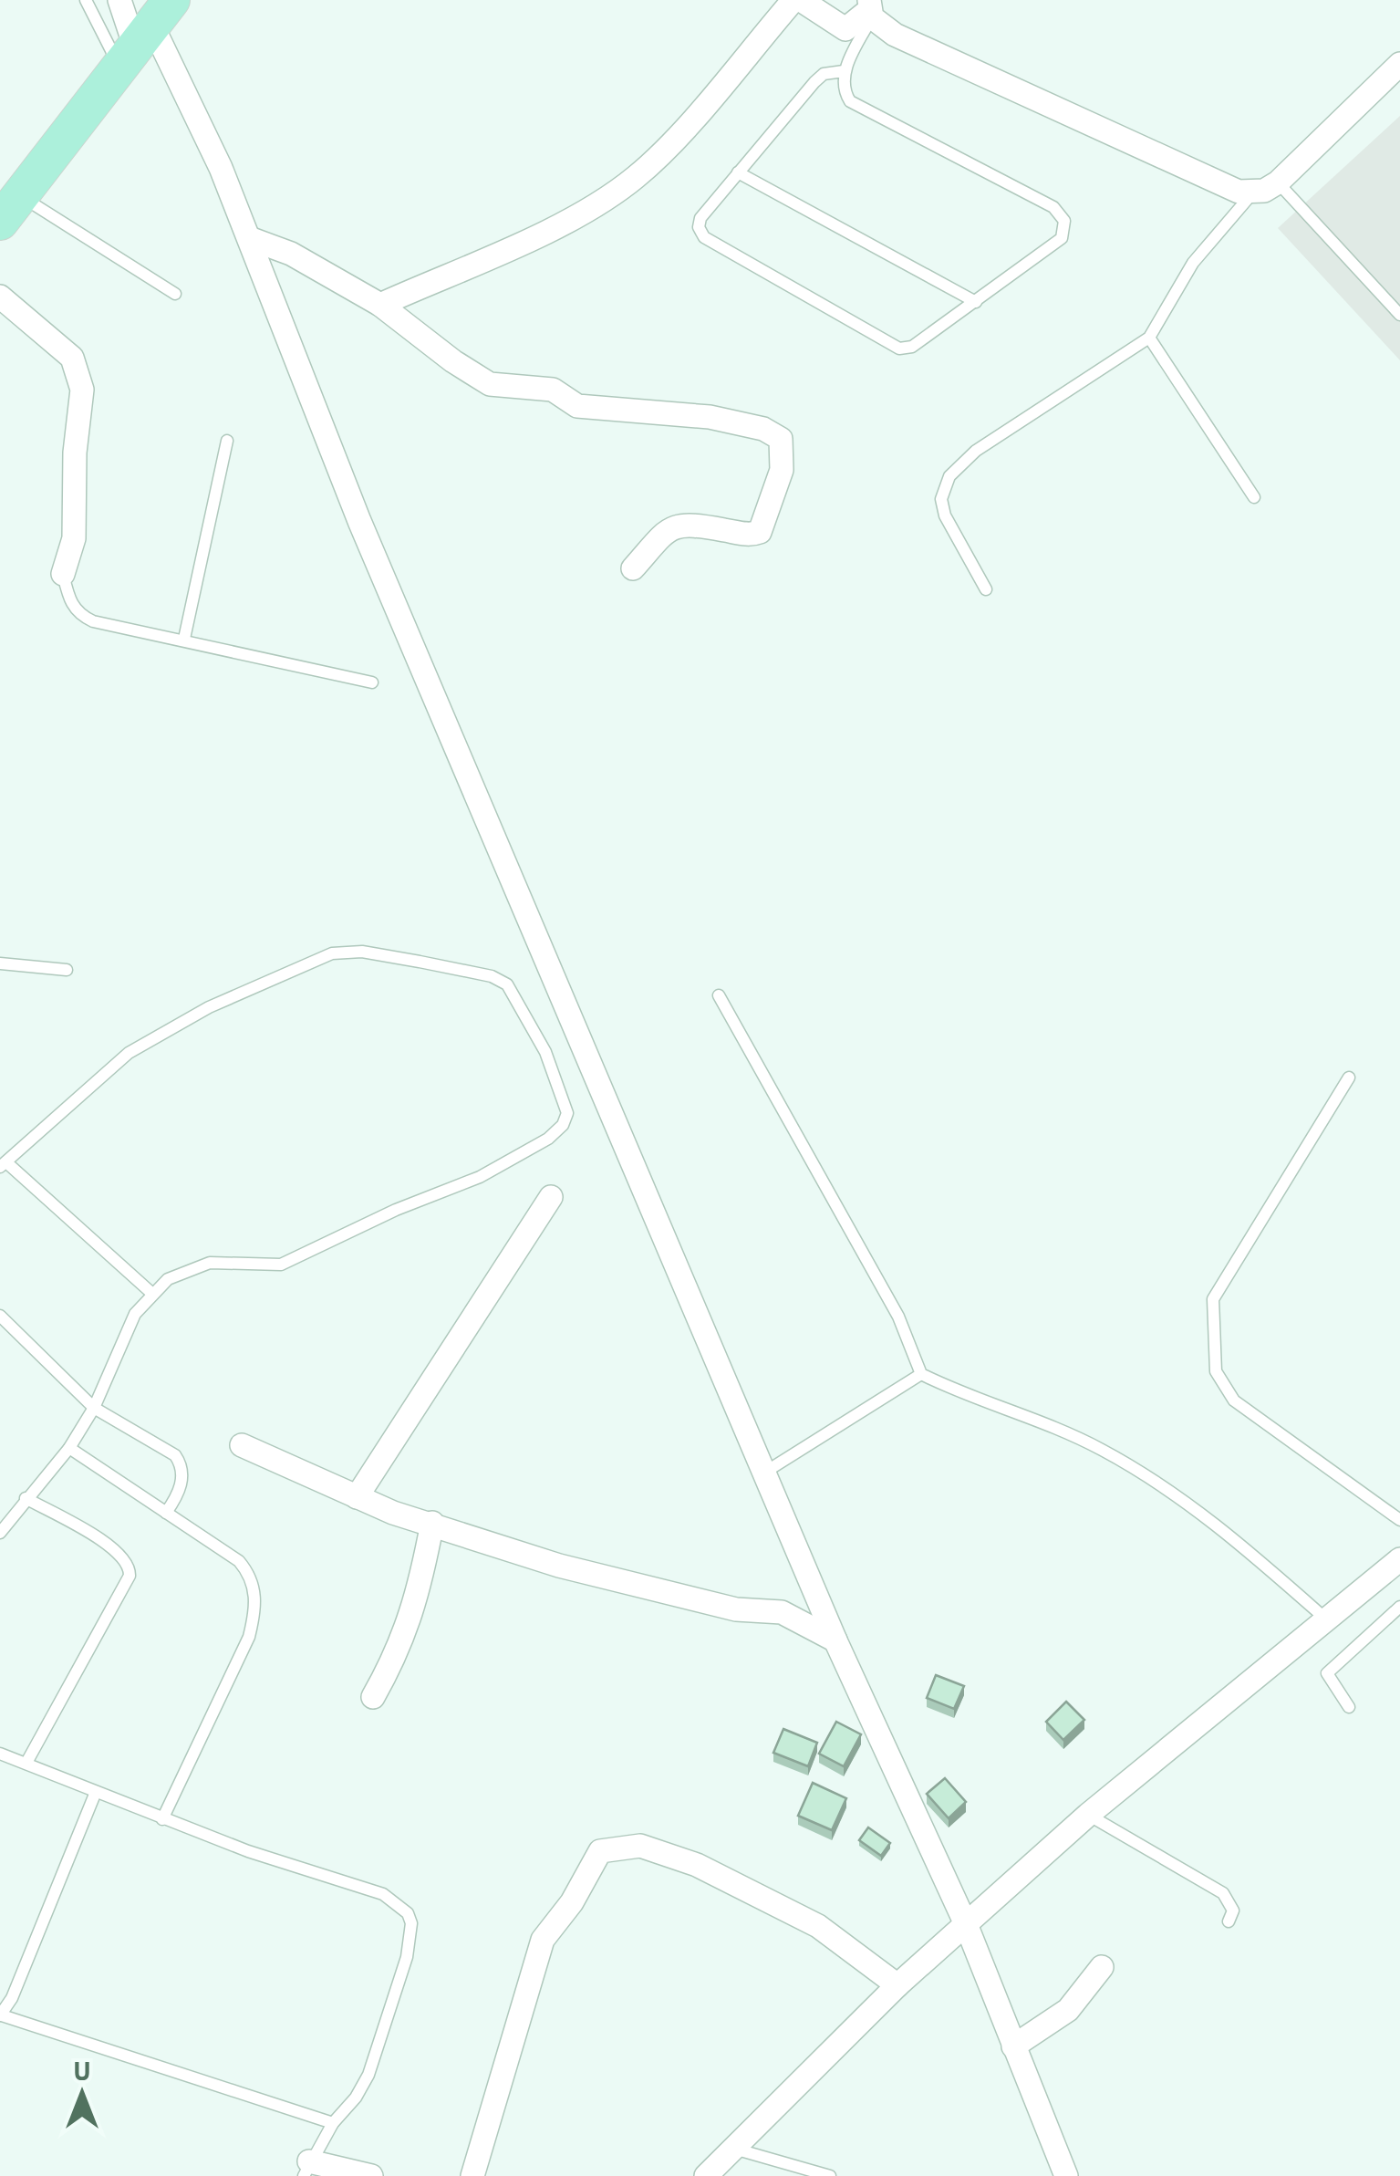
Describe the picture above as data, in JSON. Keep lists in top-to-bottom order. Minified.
{"north":"top"}
